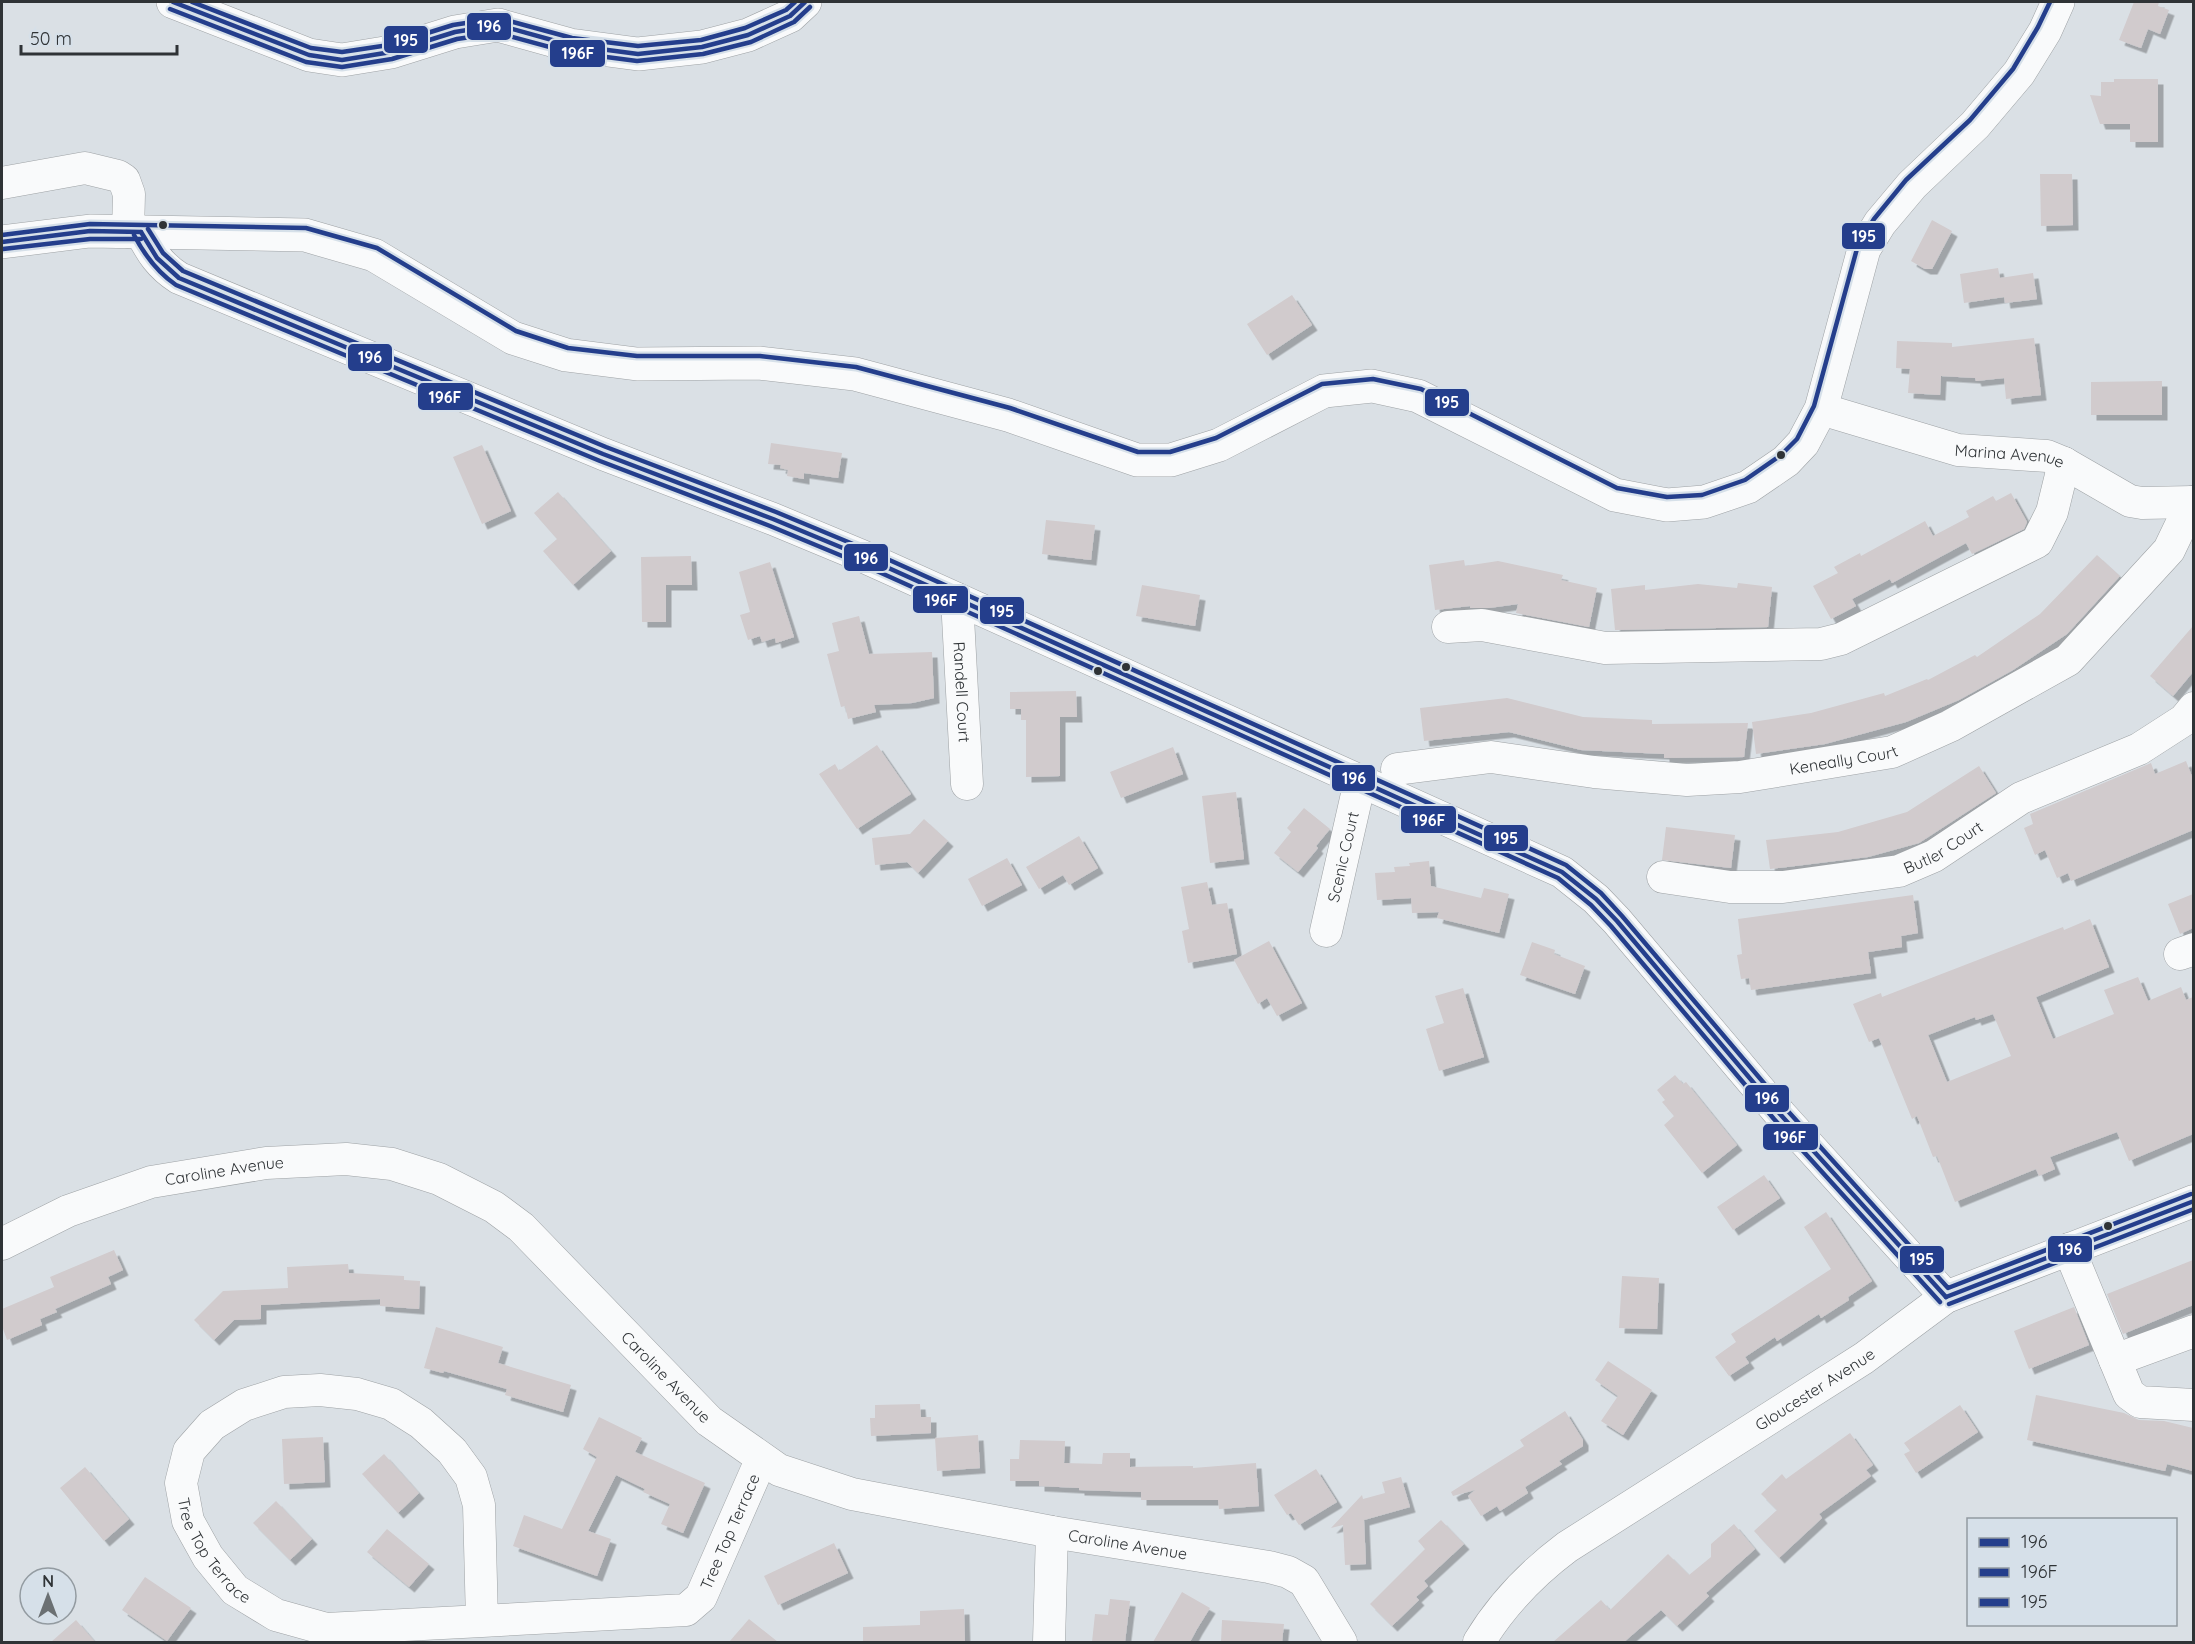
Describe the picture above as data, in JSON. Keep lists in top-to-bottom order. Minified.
{"streets":{"street":["Marina Avenue","Randell Court","Keneally Court","Butler Court","Scenic Court","Caroline Avenue","Gloucester Avenue","Tree Top Terrace"]},"crossings":[["Marina Avenue","Keneally Court"],["Caroline Avenue","Tree Top Terrace"]],"lines":["transit line 196","transit line 195","transit line 196F"],"legend":["196","196F","195"],"scale_bar":"50 m","north":"top"}
